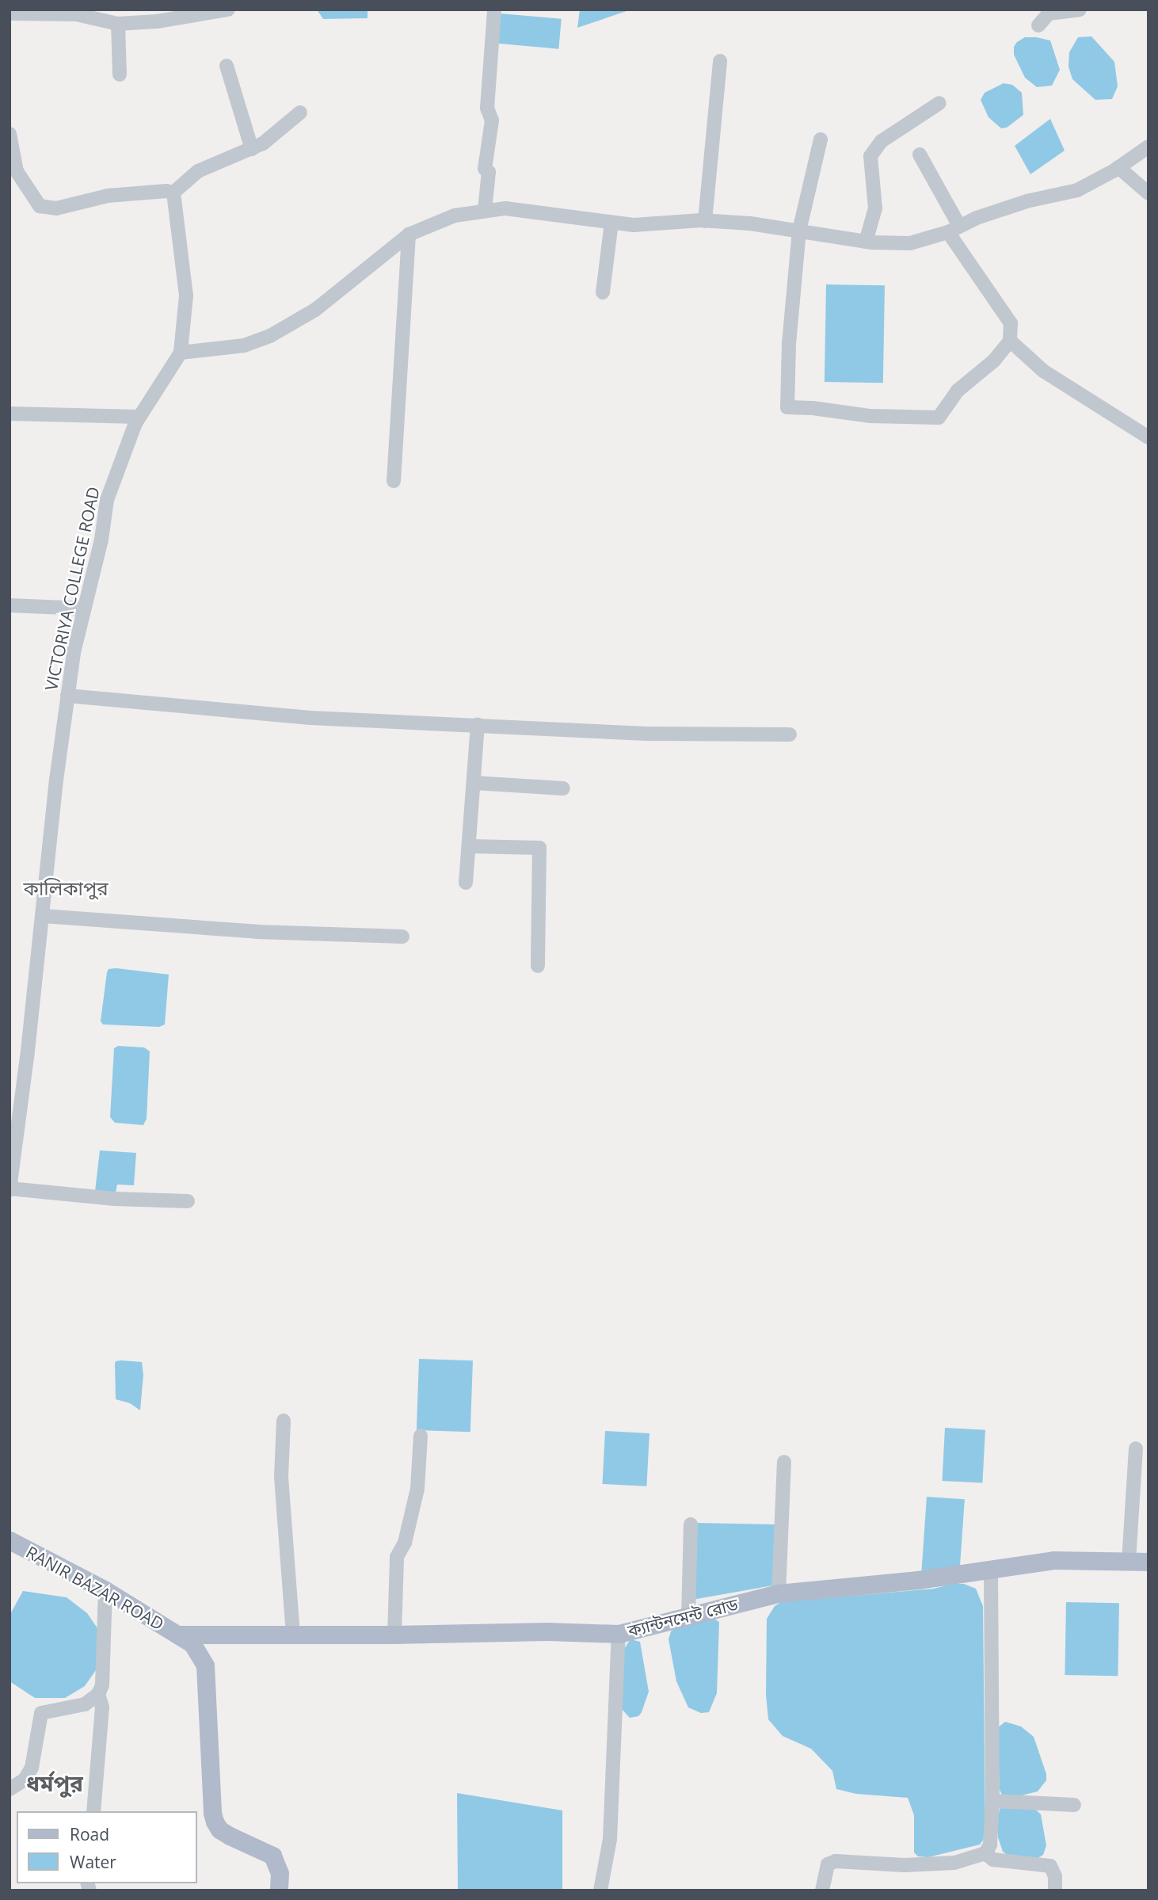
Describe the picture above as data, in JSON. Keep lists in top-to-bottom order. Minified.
{"streets":{"main road":["RANIR BAZAR ROAD","ক্যান্টনমেন্ট রোড"],"street":["VICTORIYA COLLEGE ROAD"]},"crossings":[["RANIR BAZAR ROAD","ক্যান্টনমেন্ট রোড"]],"districts":["কালিকাপুর","ধর্মপুর"],"legend":["Road","Water"]}
